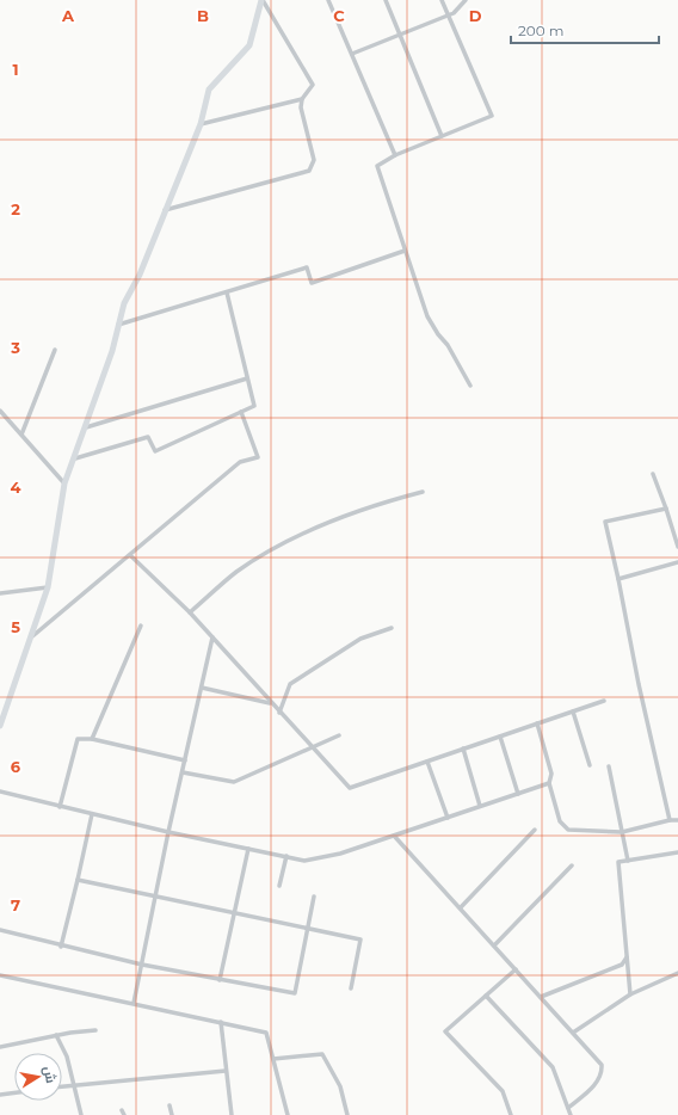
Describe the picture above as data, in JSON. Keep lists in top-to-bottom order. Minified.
{"scale_bar":"200 m","north":"right","grid":{"columns":["A","B","C","D"],"rows":["1","2","3","4","5","6","7"]}}
